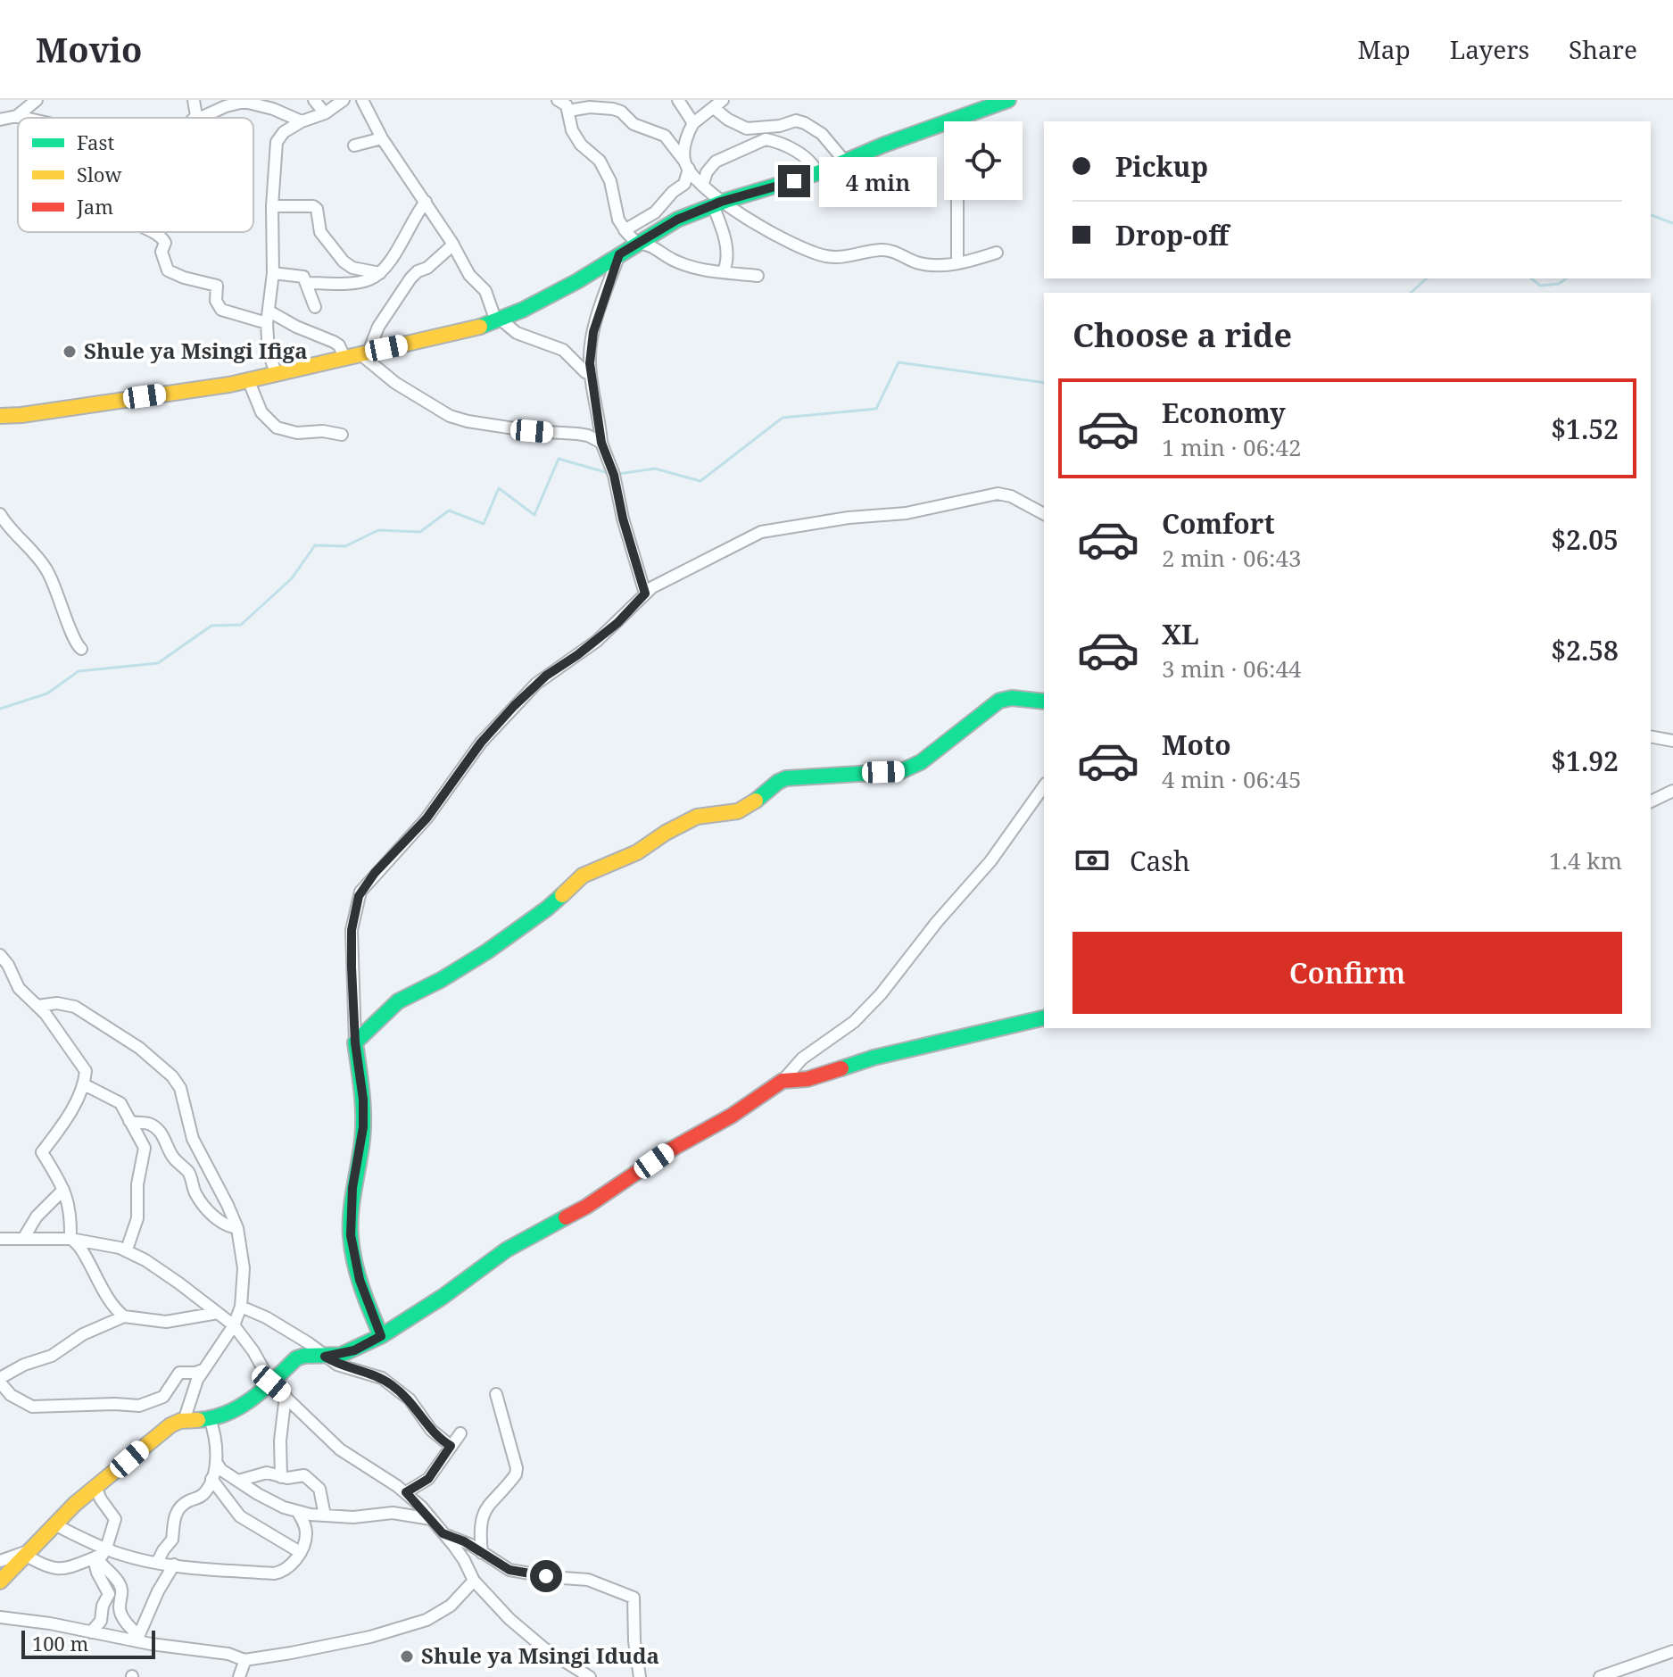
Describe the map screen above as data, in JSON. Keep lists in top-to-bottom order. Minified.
{"places":["Shule ya Msingi Ifiga","Shule ya Msingi Iduda"],"legend":["Fast","Slow","Jam"],"scale_bar":"100 m","page":{"header":"Movio","nav":["Map","Layers","Share"],"banner":["Pickup","Drop-off"],"bubble":"4 min","heading":"Choose a ride","list":[{"name":"Economy","note":"1 min · 06:42","value":"$1.52"},{"name":"Comfort","note":"2 min · 06:43","value":"$2.05"},{"name":"XL","note":"3 min · 06:44","value":"$2.58"},{"name":"Moto","note":"4 min · 06:45","value":"$1.92"}],"pay":["Cash","1.4 km"],"buttons":"Confirm","scale":"100 m"}}
